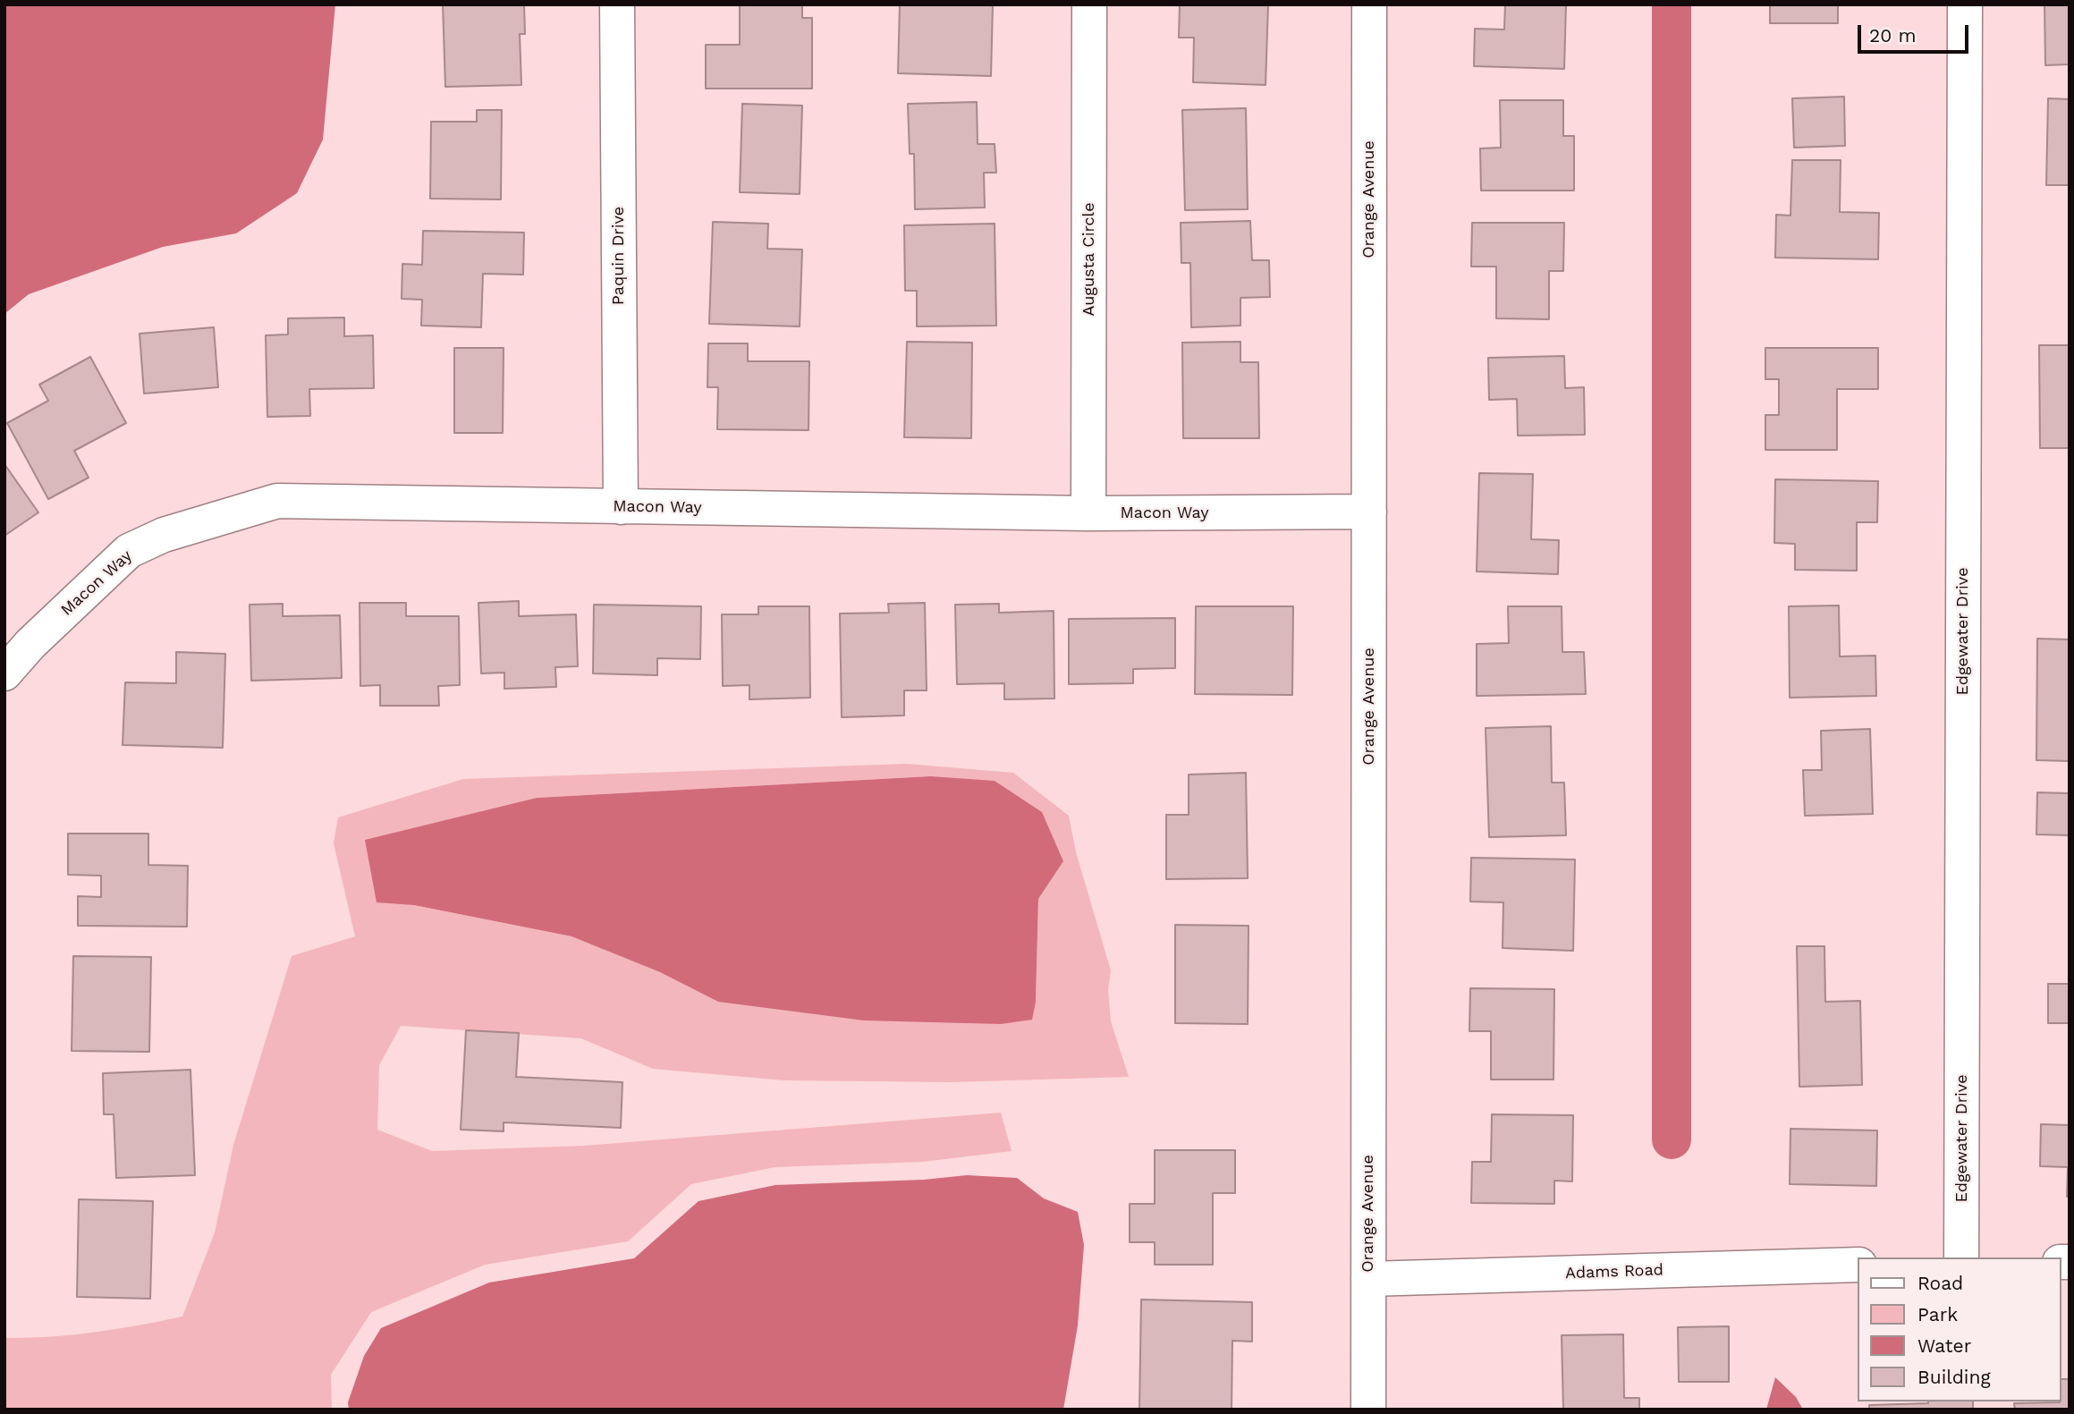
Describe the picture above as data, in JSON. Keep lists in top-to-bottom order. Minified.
{"streets":{"street":["Orange Avenue","Paquin Drive","Augusta Circle","Macon Way","Edgewater Drive","Adams Road"]},"crossings":[["Orange Avenue","Macon Way"],["Orange Avenue","Adams Road"],["Paquin Drive","Macon Way"],["Augusta Circle","Macon Way"]],"legend":["Road","Park","Water","Building"],"scale_bar":"20 m"}
